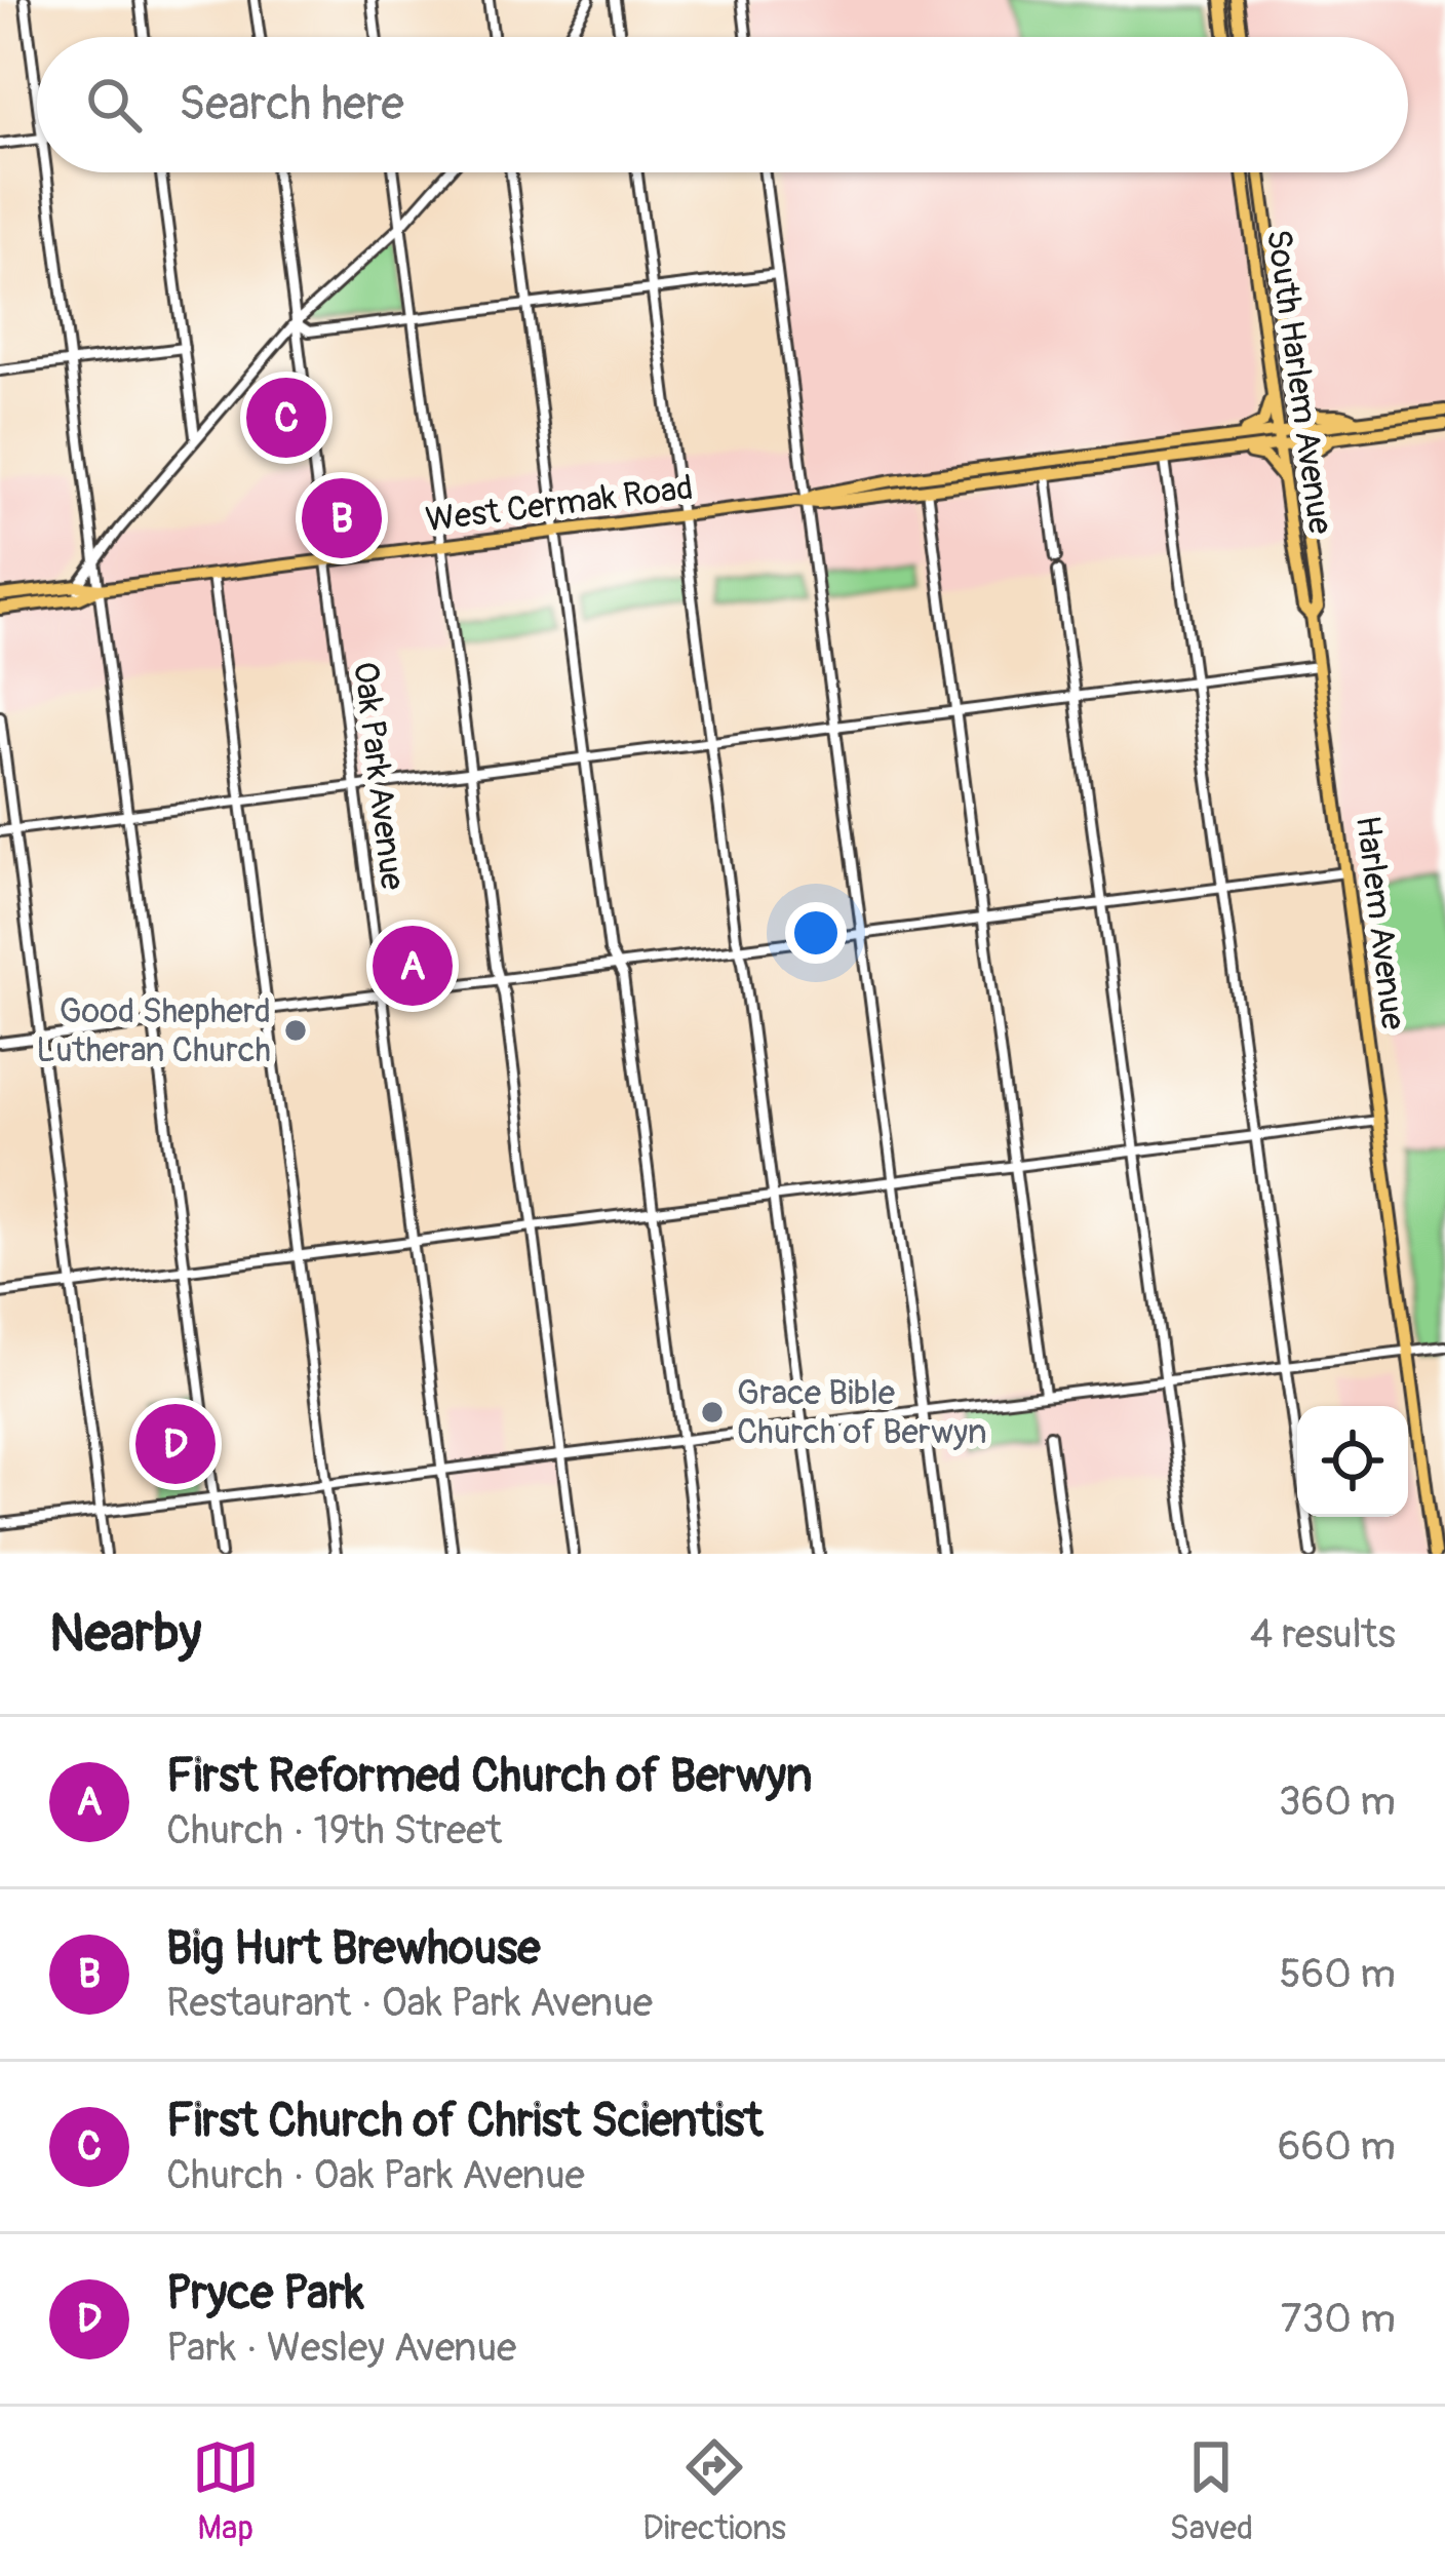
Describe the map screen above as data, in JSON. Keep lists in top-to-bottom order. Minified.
{"streets":{"main road":["South Harlem Avenue","West Cermak Road","Harlem Avenue"],"street":["Oak Park Avenue"]},"crossings":[["South Harlem Avenue","West Cermak Road"],["South Harlem Avenue","Harlem Avenue"],["West Cermak Road","Oak Park Avenue"]],"places":["Good Shepherd Lutheran Church","Grace Bible Church of Berwyn"],"page":{"search":"Search here","pins":["C","B","A","D"],"heading":["Nearby","4 results"],"list":[{"mark":"A","name":"First Reformed Church of Berwyn","note":"Church · 19th Street","value":"360 m"},{"mark":"B","name":"Big Hurt Brewhouse","note":"Restaurant · Oak Park Avenue","value":"560 m"},{"mark":"C","name":"First Church of Christ Scientist","note":"Church · Oak Park Avenue","value":"660 m"},{"mark":"D","name":"Pryce Park","note":"Park · Wesley Avenue","value":"730 m"}],"nav":["Map","Directions","Saved"]}}
